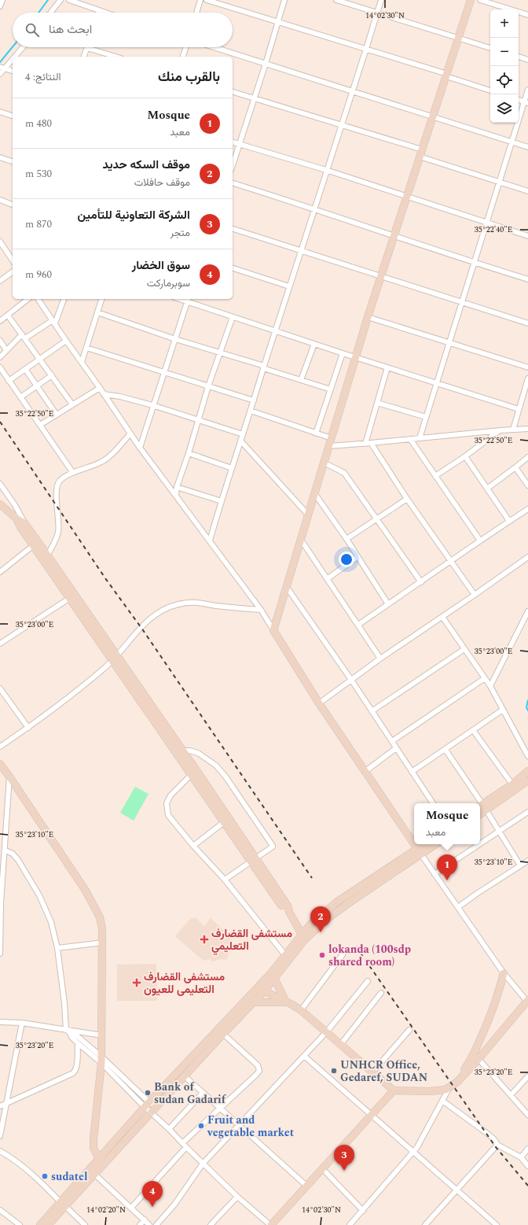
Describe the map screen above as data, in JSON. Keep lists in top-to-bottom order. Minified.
{"places":{"health":["مستشفى القضارف التعليمي","مستشفى القضارف التعليمى للعيون"],"other":["lokanda (100sdp shared room)","UNHCR Office, Gedaref, SUDAN","Bank of sudan Gadarif","Fruit and vegetable market","sudatel"]},"page":{"map_buttons":["+","−"],"search":"ابحث هنا","heading":["بالقرب منك","النتائج: 4"],"list":[{"mark":"1","name":"Mosque","note":"معبد","value":"480 m"},{"mark":"2","name":"موقف السكه حديد","note":"موقف حافلات","value":"530 m"},{"mark":"3","name":"الشركة التعاونية للتأمين","note":"متجر","value":"870 m"},{"mark":"4","name":"سوق الخضار","note":"سوبرماركت","value":"960 m"}],"popup":["Mosque","معبد"],"pins":["1","2","3","4"]},"coordinates":["14°02'30\"N","35°22'40\"E","35°22'50\"E","35°23'00\"E","35°23'10\"E","35°23'20\"E","14°02'20\"N"]}
